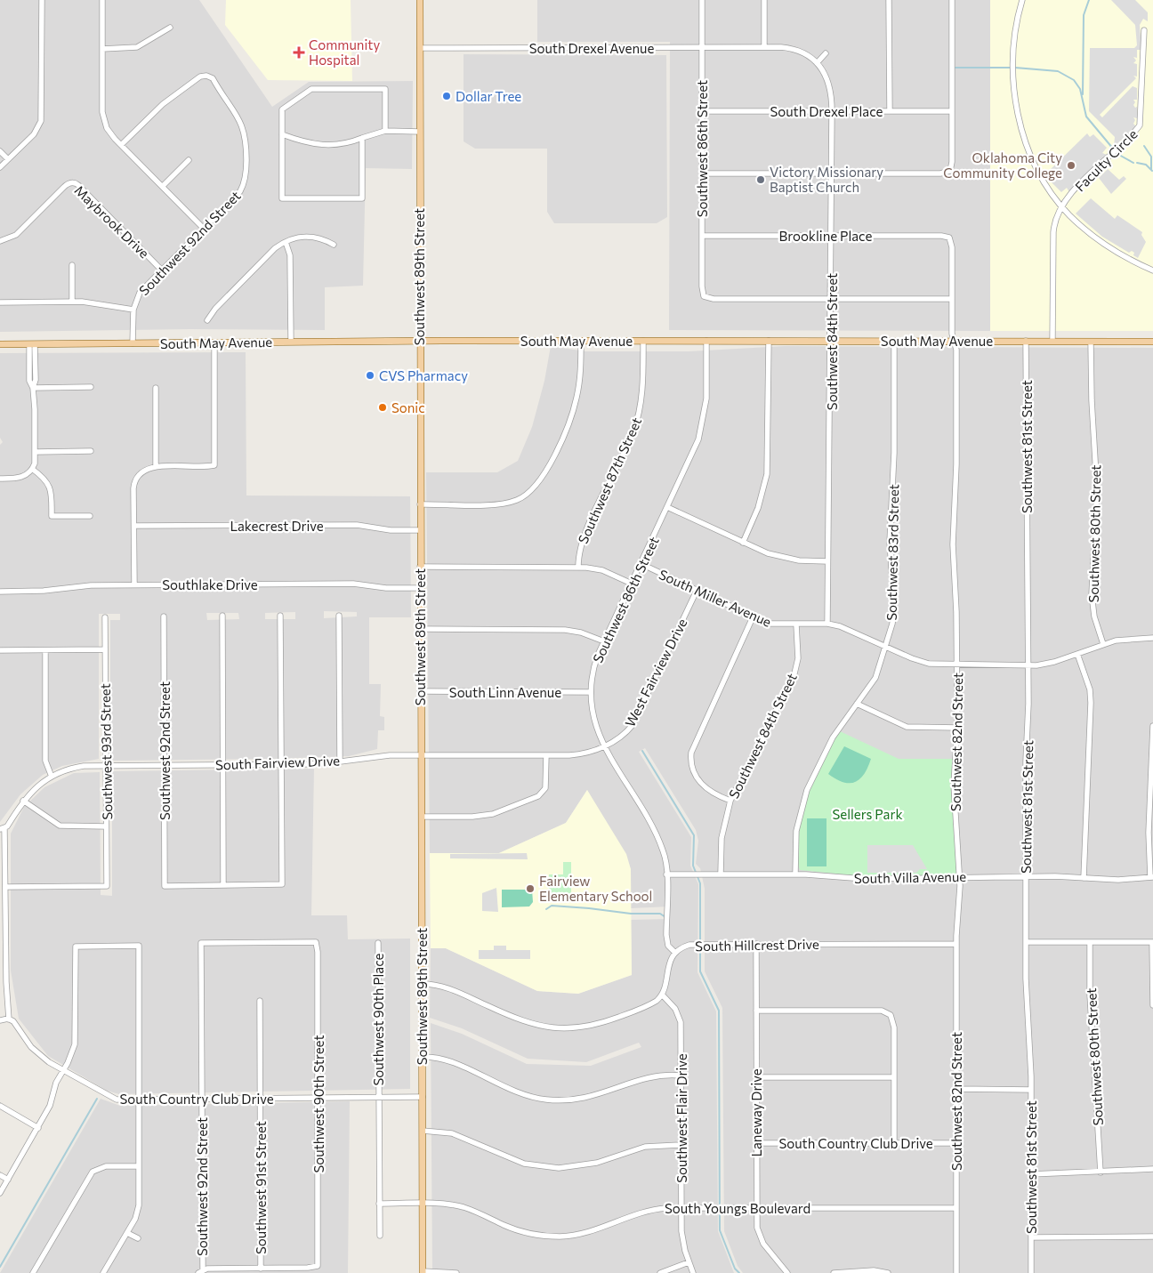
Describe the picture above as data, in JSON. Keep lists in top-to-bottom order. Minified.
{"streets":{"main road":["Southwest 89th Street","South May Avenue"],"street":["South Drexel Avenue","South Drexel Place","Southwest 86th Street","Faculty Circle","Maybrook Drive","Brookline Place","Southwest 92nd Street","Southwest 84th Street","Southwest 81st Street","Southwest 87th Street","Lakecrest Drive","Southwest 80th Street","Southwest 83rd Street","Southlake Drive","South Miller Avenue","West Fairview Drive","South Linn Avenue","Southwest 82nd Street","Southwest 93rd Street","South Fairview Drive","South Villa Avenue","South Hillcrest Drive","Southwest 90th Place","South Country Club Drive","Southwest 90th Street","Laneway Drive","Southwest Flair Drive","Southwest 91st Street","South Youngs Boulevard"]},"crossings":[["South Drexel Avenue","Southwest 86th Street"],["South Drexel Avenue","Southwest 89th Street"],["South Drexel Avenue","Southwest 84th Street"],["South Drexel Place","Southwest 86th Street"],["South Drexel Place","Southwest 84th Street"],["Southwest 86th Street","Brookline Place"],["Southwest 86th Street","South May Avenue"],["Southwest 86th Street","Southwest 84th Street"],["Southwest 86th Street","South Miller Avenue"],["Southwest 86th Street","West Fairview Drive"],["Southwest 86th Street","South Linn Avenue"],["Southwest 86th Street","South Fairview Drive"],["Southwest 86th Street","South Villa Avenue"],["Southwest 86th Street","South Hillcrest Drive"],["Faculty Circle","South May Avenue"],["Maybrook Drive","Southwest 92nd Street"],["Brookline Place","Southwest 84th Street"],["Brookline Place","Southwest 82nd Street"],["Southwest 92nd Street","South May Avenue"],["Southwest 92nd Street","South Fairview Drive"],["Southwest 92nd Street","South Country Club Drive"],["Southwest 92nd Street","Southwest 90th Street"],["Southwest 89th Street","South May Avenue"],["Southwest 89th Street","Lakecrest Drive"],["Southwest 89th Street","Southlake Drive"],["Southwest 89th Street","South Linn Avenue"],["Southwest 89th Street","South Fairview Drive"],["Southwest 89th Street","South Country Club Drive"],["Southwest 89th Street","South Youngs Boulevard"],["South May Avenue","Southwest 84th Street"],["South May Avenue","Southwest 81st Street"],["South May Avenue","Southwest 87th Street"],["South May Avenue","Southwest 80th Street"],["South May Avenue","Southwest 83rd Street"],["South May Avenue","Southwest 82nd Street"],["Southwest 84th Street","South Miller Avenue"],["Southwest 84th Street","South Villa Avenue"],["Southwest 81st Street","South Miller Avenue"],["Southwest 81st Street","South Villa Avenue"],["Southwest 80th Street","South Miller Avenue"],["Southwest 83rd Street","South Miller Avenue"],["Southwest 83rd Street","South Villa Avenue"],["South Miller Avenue","West Fairview Drive"],["South Miller Avenue","Southwest 82nd Street"],["West Fairview Drive","South Fairview Drive"],["Southwest 82nd Street","South Villa Avenue"],["Southwest 82nd Street","South Hillcrest Drive"],["Southwest 82nd Street","South Country Club Drive"],["Southwest 82nd Street","South Youngs Boulevard"],["Southwest 93rd Street","South Fairview Drive"],["South Hillcrest Drive","Laneway Drive"],["South Hillcrest Drive","Southwest Flair Drive"],["Southwest 90th Place","South Country Club Drive"],["Southwest 90th Place","South Youngs Boulevard"],["South Country Club Drive","Southwest 90th Street"],["South Country Club Drive","Laneway Drive"],["South Country Club Drive","Southwest 91st Street"],["Southwest 90th Street","Southwest 91st Street"],["Laneway Drive","South Youngs Boulevard"],["Southwest Flair Drive","South Youngs Boulevard"]],"parks":["Sellers Park"],"places":{"health":["Community Hospital"],"other":["Dollar Tree","Oklahoma City Community College","Victory Missionary Baptist Church","CVS Pharmacy","Sonic","Fairview Elementary School"]}}
